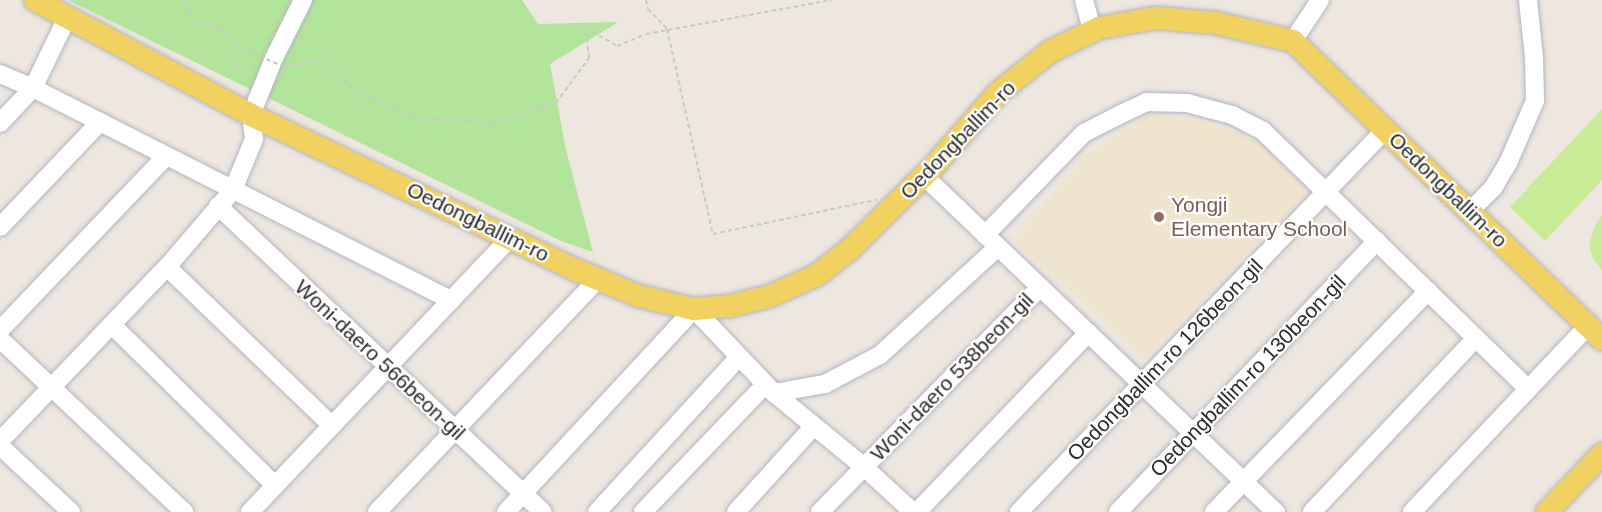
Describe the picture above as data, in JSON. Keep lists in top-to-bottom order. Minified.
{"streets":{"main road":["Oedongballim-ro"],"street":["Woni-daero 566beon-gil","Oedongballim-ro 126beon-gil","Oedongballim-ro 130beon-gil","Woni-daero 538beon-gil"]},"crossings":[["Oedongballim-ro","Oedongballim-ro 126beon-gil"],["Oedongballim-ro","Woni-daero 538beon-gil"],["Oedongballim-ro 126beon-gil","Woni-daero 538beon-gil"],["Oedongballim-ro 130beon-gil","Woni-daero 538beon-gil"]],"places":["Yongji Elementary School"]}
